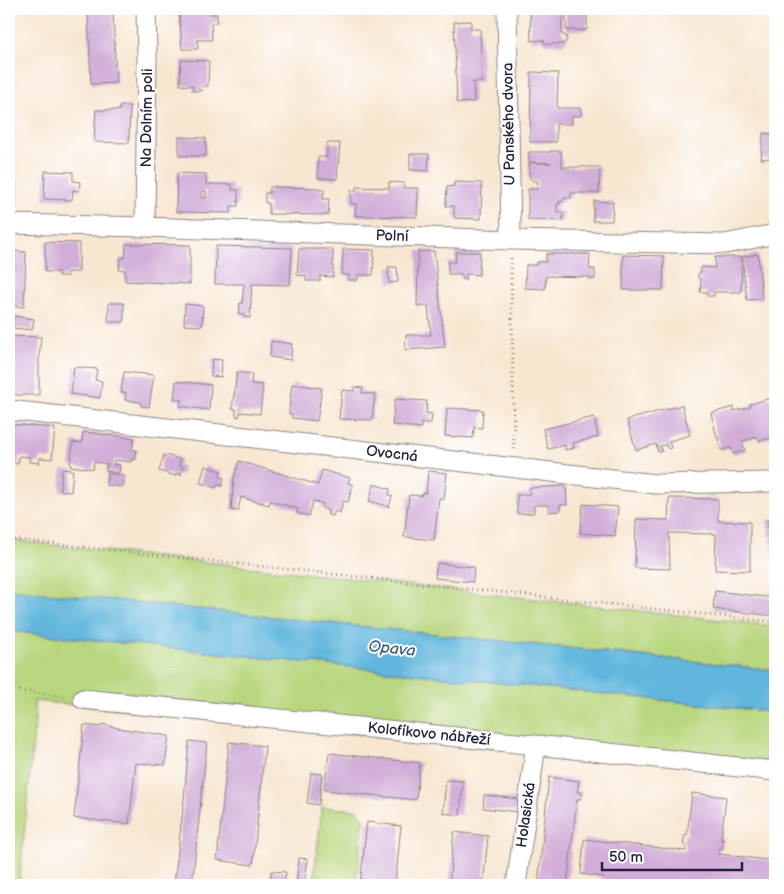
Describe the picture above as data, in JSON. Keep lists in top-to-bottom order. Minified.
{"streets":{"street":["Na Dolním poli","U Panského dvora","Polní","Ovocná","Kolofíkovo nábřeží","Holasická"]},"crossings":[["Na Dolním poli","Polní"],["U Panského dvora","Polní"],["Kolofíkovo nábřeží","Holasická"]],"water":["Opava"],"scale_bar":"50 m"}
